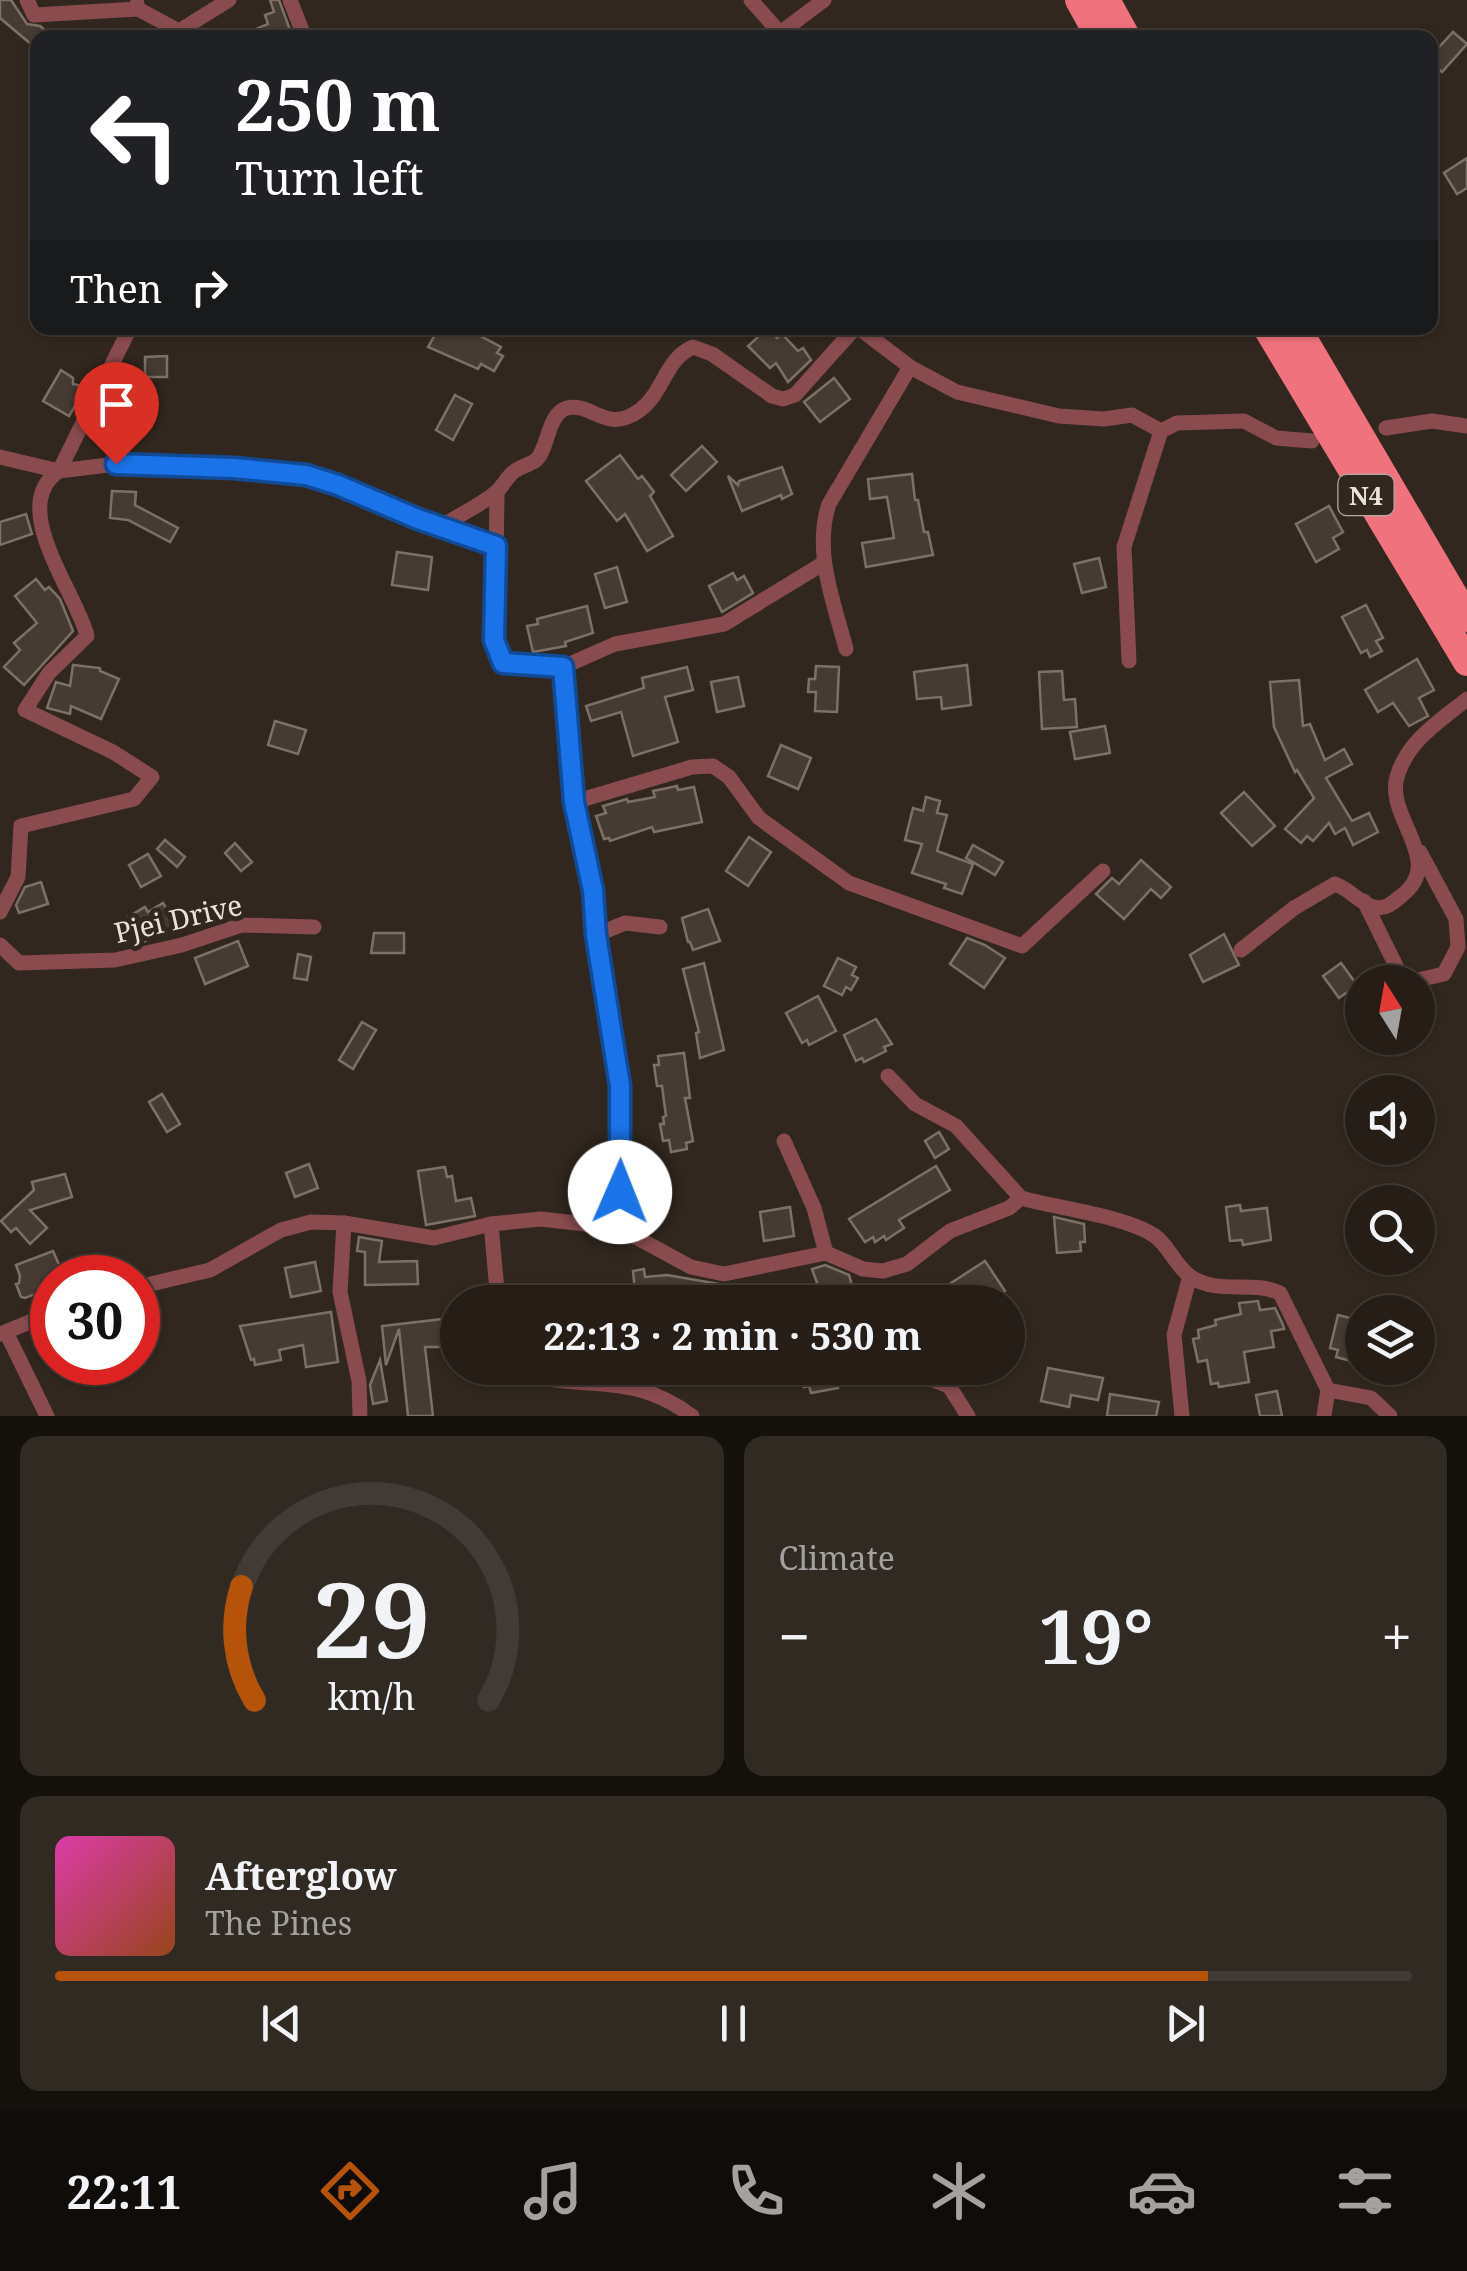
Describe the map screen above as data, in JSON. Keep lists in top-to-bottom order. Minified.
{"streets":{"highway":["N4"],"street":["Pjei Drive"]},"north":"top","page":{"turn":["250 m","Turn left"],"then":"Then","limit":"30","trip":"22:13 · 2 min · 530 m","tile":"Climate","heat":["−","19°","+"],"song":["Afterglow","The Pines"],"tabs":"22:11","gauge":["29","km/h"]}}
